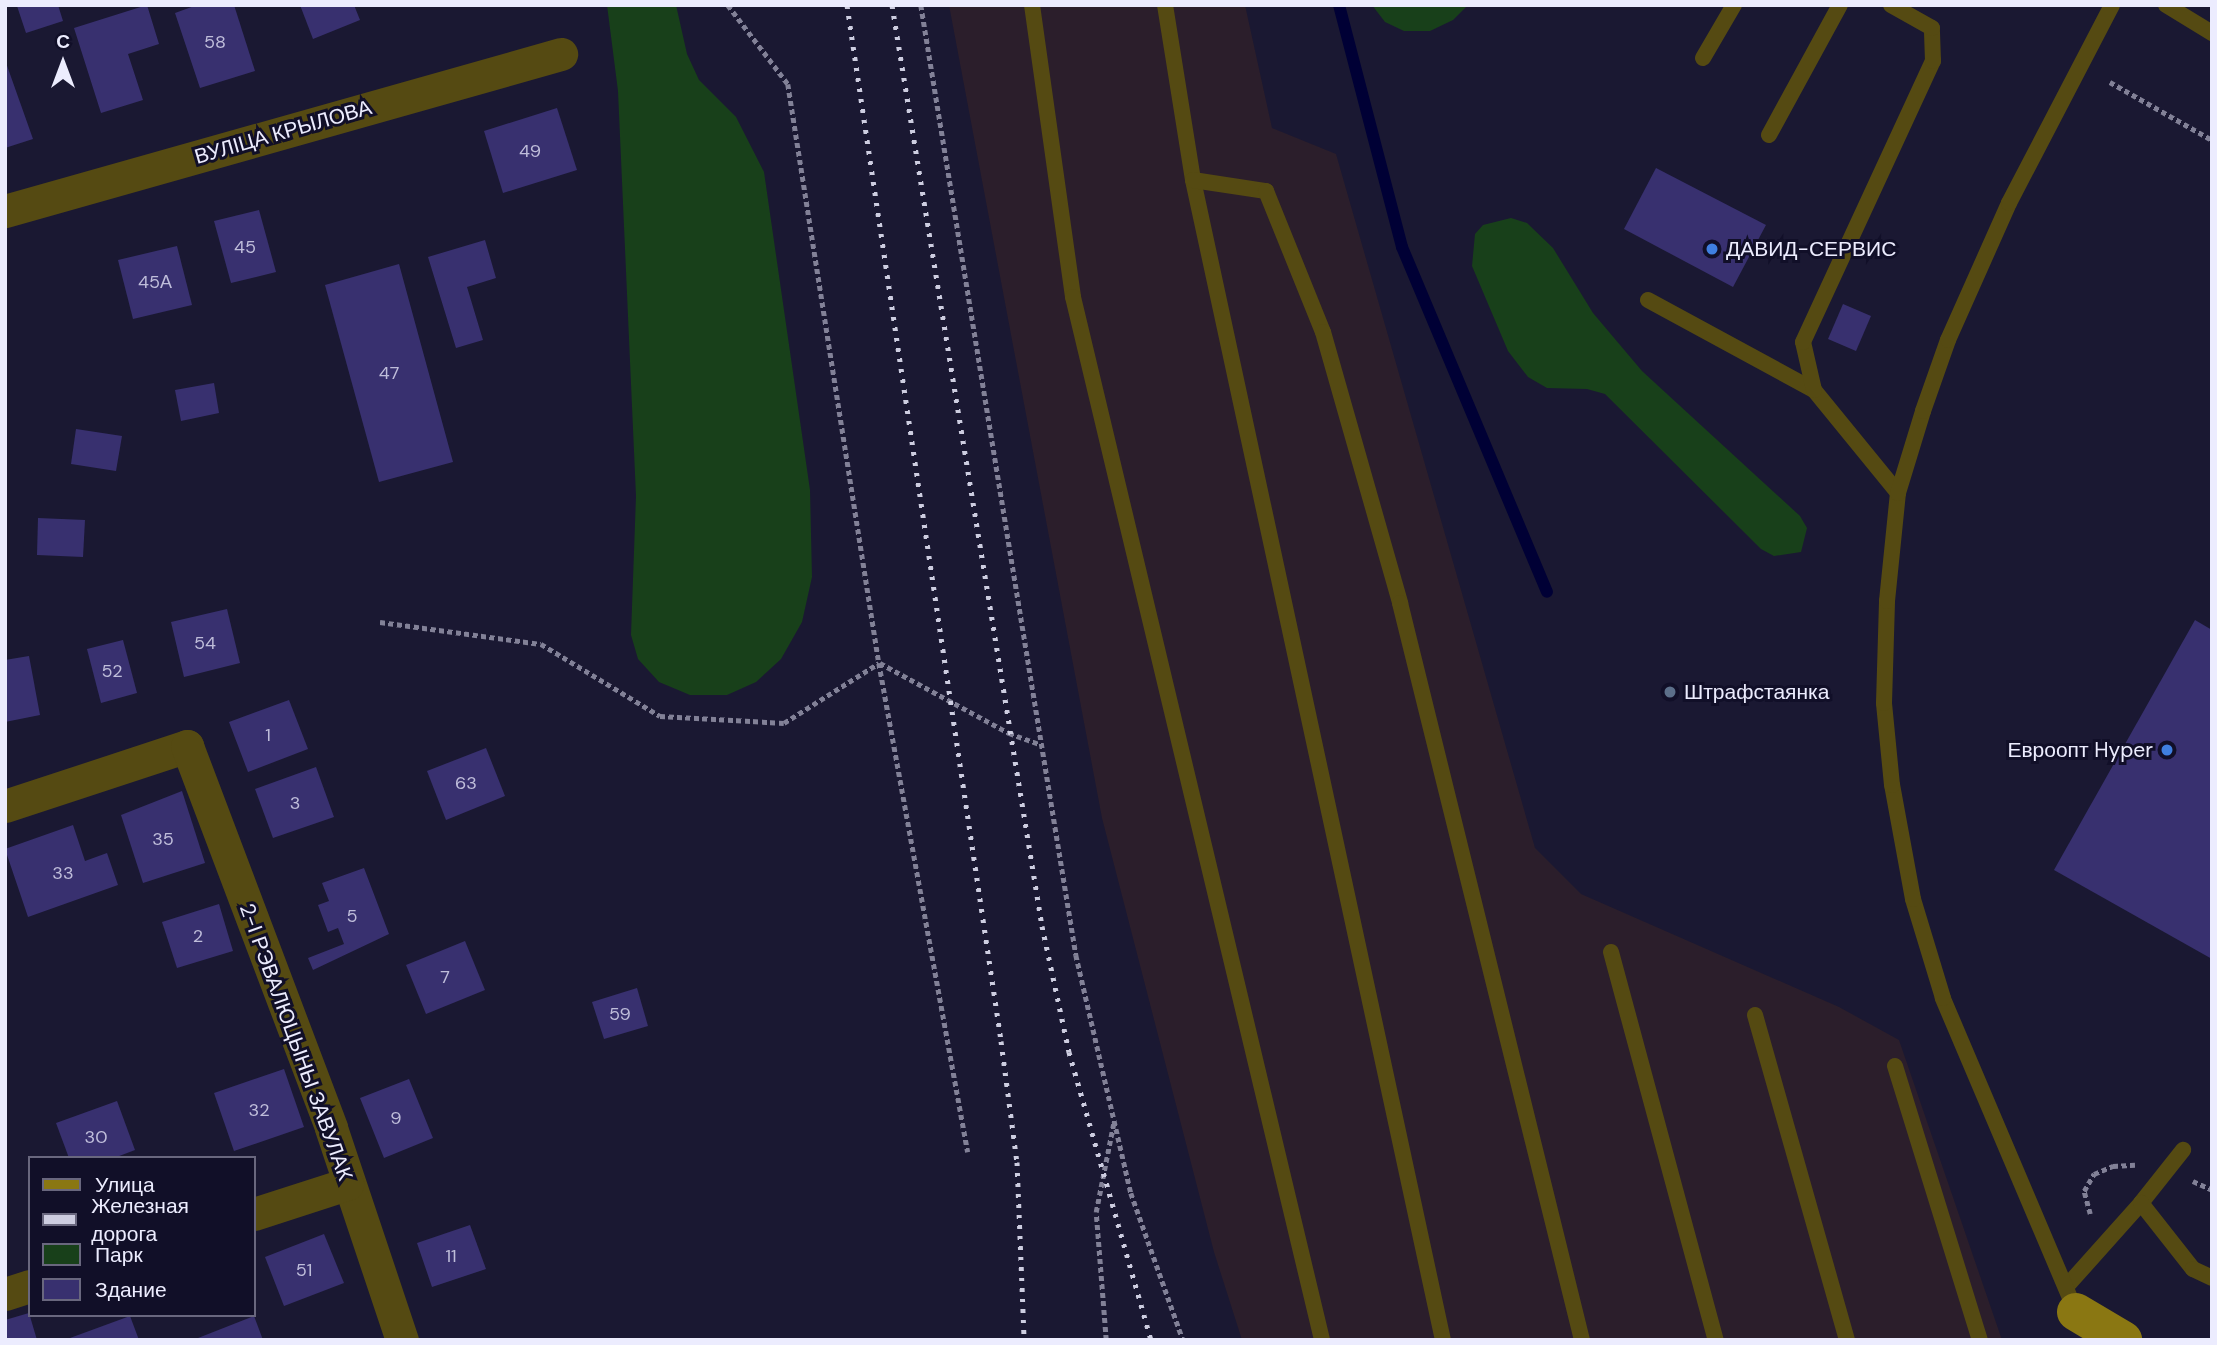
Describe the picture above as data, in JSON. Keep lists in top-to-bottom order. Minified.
{"streets":{"street":["ВУЛІЦА КРЫЛОВА","2-І РЭВАЛЮЦЫНЫ ЗАВУЛАК"]},"places":["ДАВИД-СЕРВИС","Штрафстаянка","Евроопт Hyper"],"house_numbers":["58","49","45","45А","47","54","52","1","63","3","35","33","5","2","7","59","32","9","30","11","51"],"legend":["Улица","Железная дорога","Парк","Здание"],"north":"top"}
